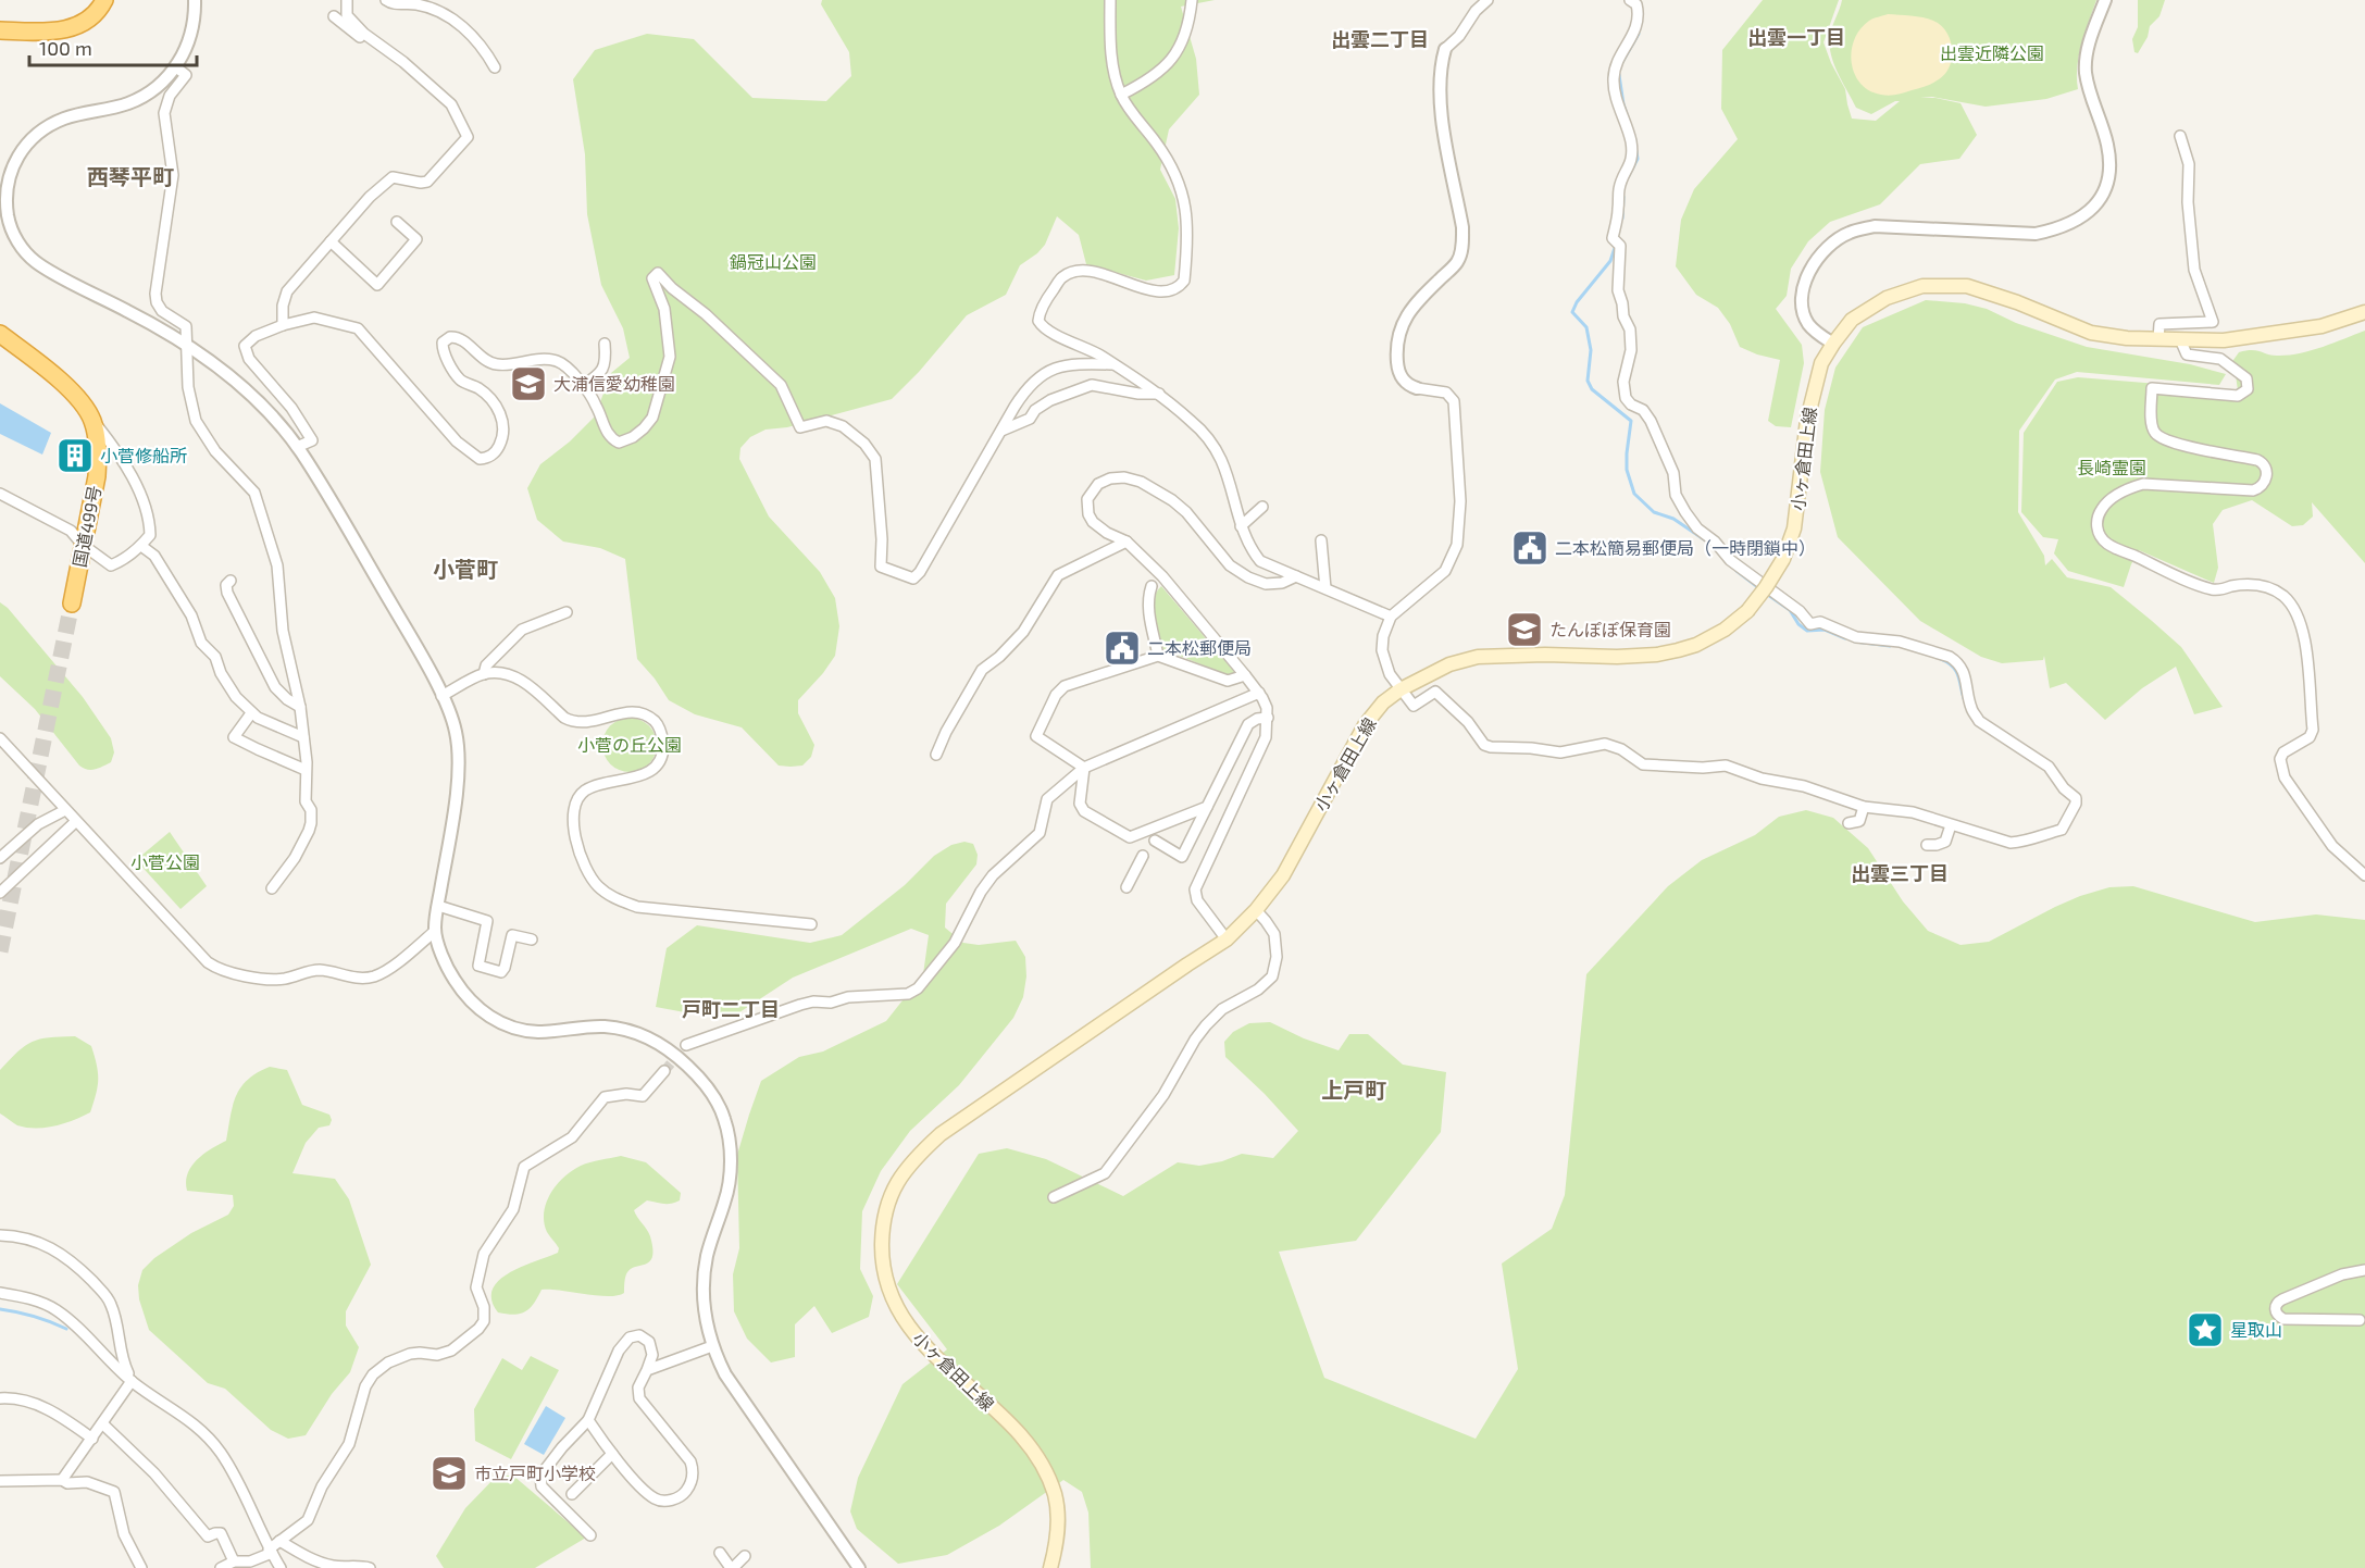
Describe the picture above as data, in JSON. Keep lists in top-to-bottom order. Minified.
{"streets":{"highway":["国道499号"],"main road":["小ヶ倉田上線"]},"districts":["出雲一丁目","出雲二丁目","西琴平町","小菅町","出雲三丁目","戸町二丁目","上戸町"],"parks":["出雲近隣公園","鍋冠山公園","長崎霊園","小菅の丘公園","小菅公園"],"places":{"school or university":["大浦信愛幼稚園","たんぽぽ保育園","市立戸町小学校"],"building":["小菅修船所"],"public building":["二本松簡易郵便局（一時閉鎖中）","二本松郵便局"],"place":["星取山"]},"scale_bar":"100 m"}
